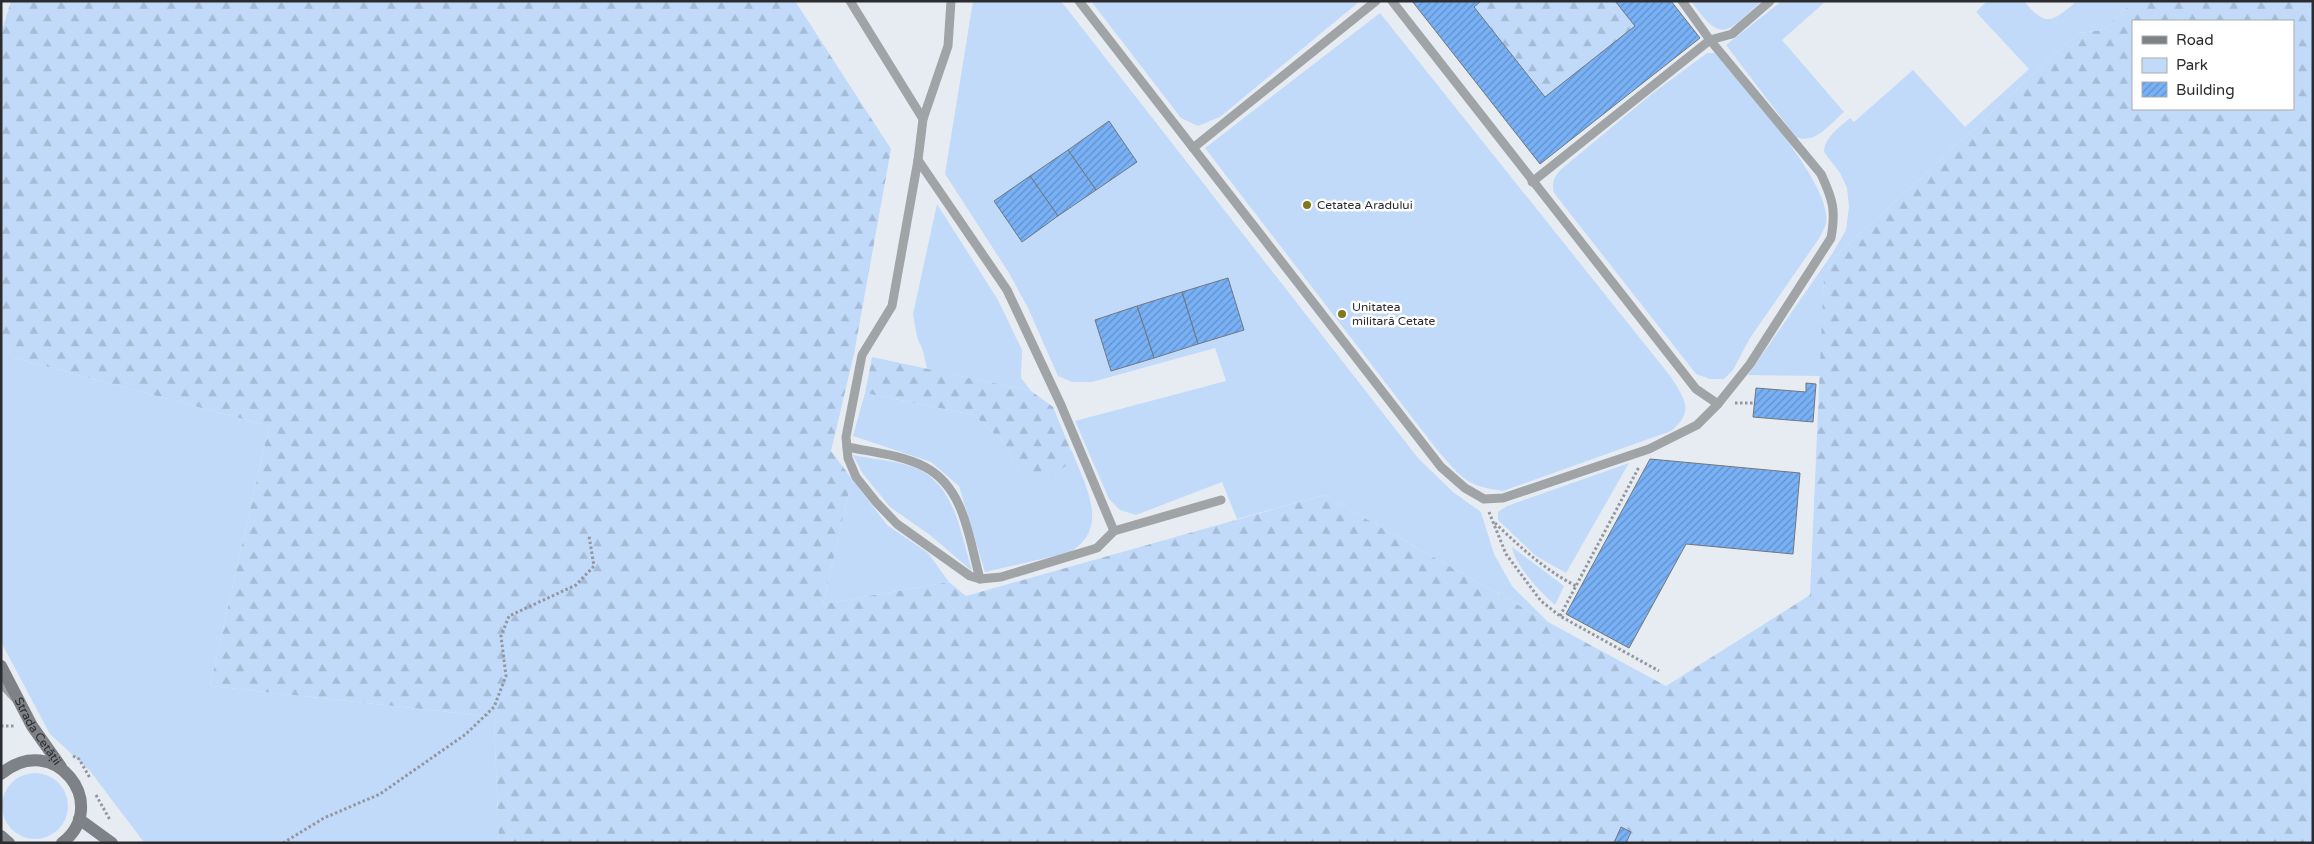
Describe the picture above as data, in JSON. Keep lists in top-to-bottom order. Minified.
{"streets":{"main road":["Strada Cetății"]},"places":["Cetatea Aradului","Unitatea militară Cetate"],"legend":["Road","Park","Building"]}
